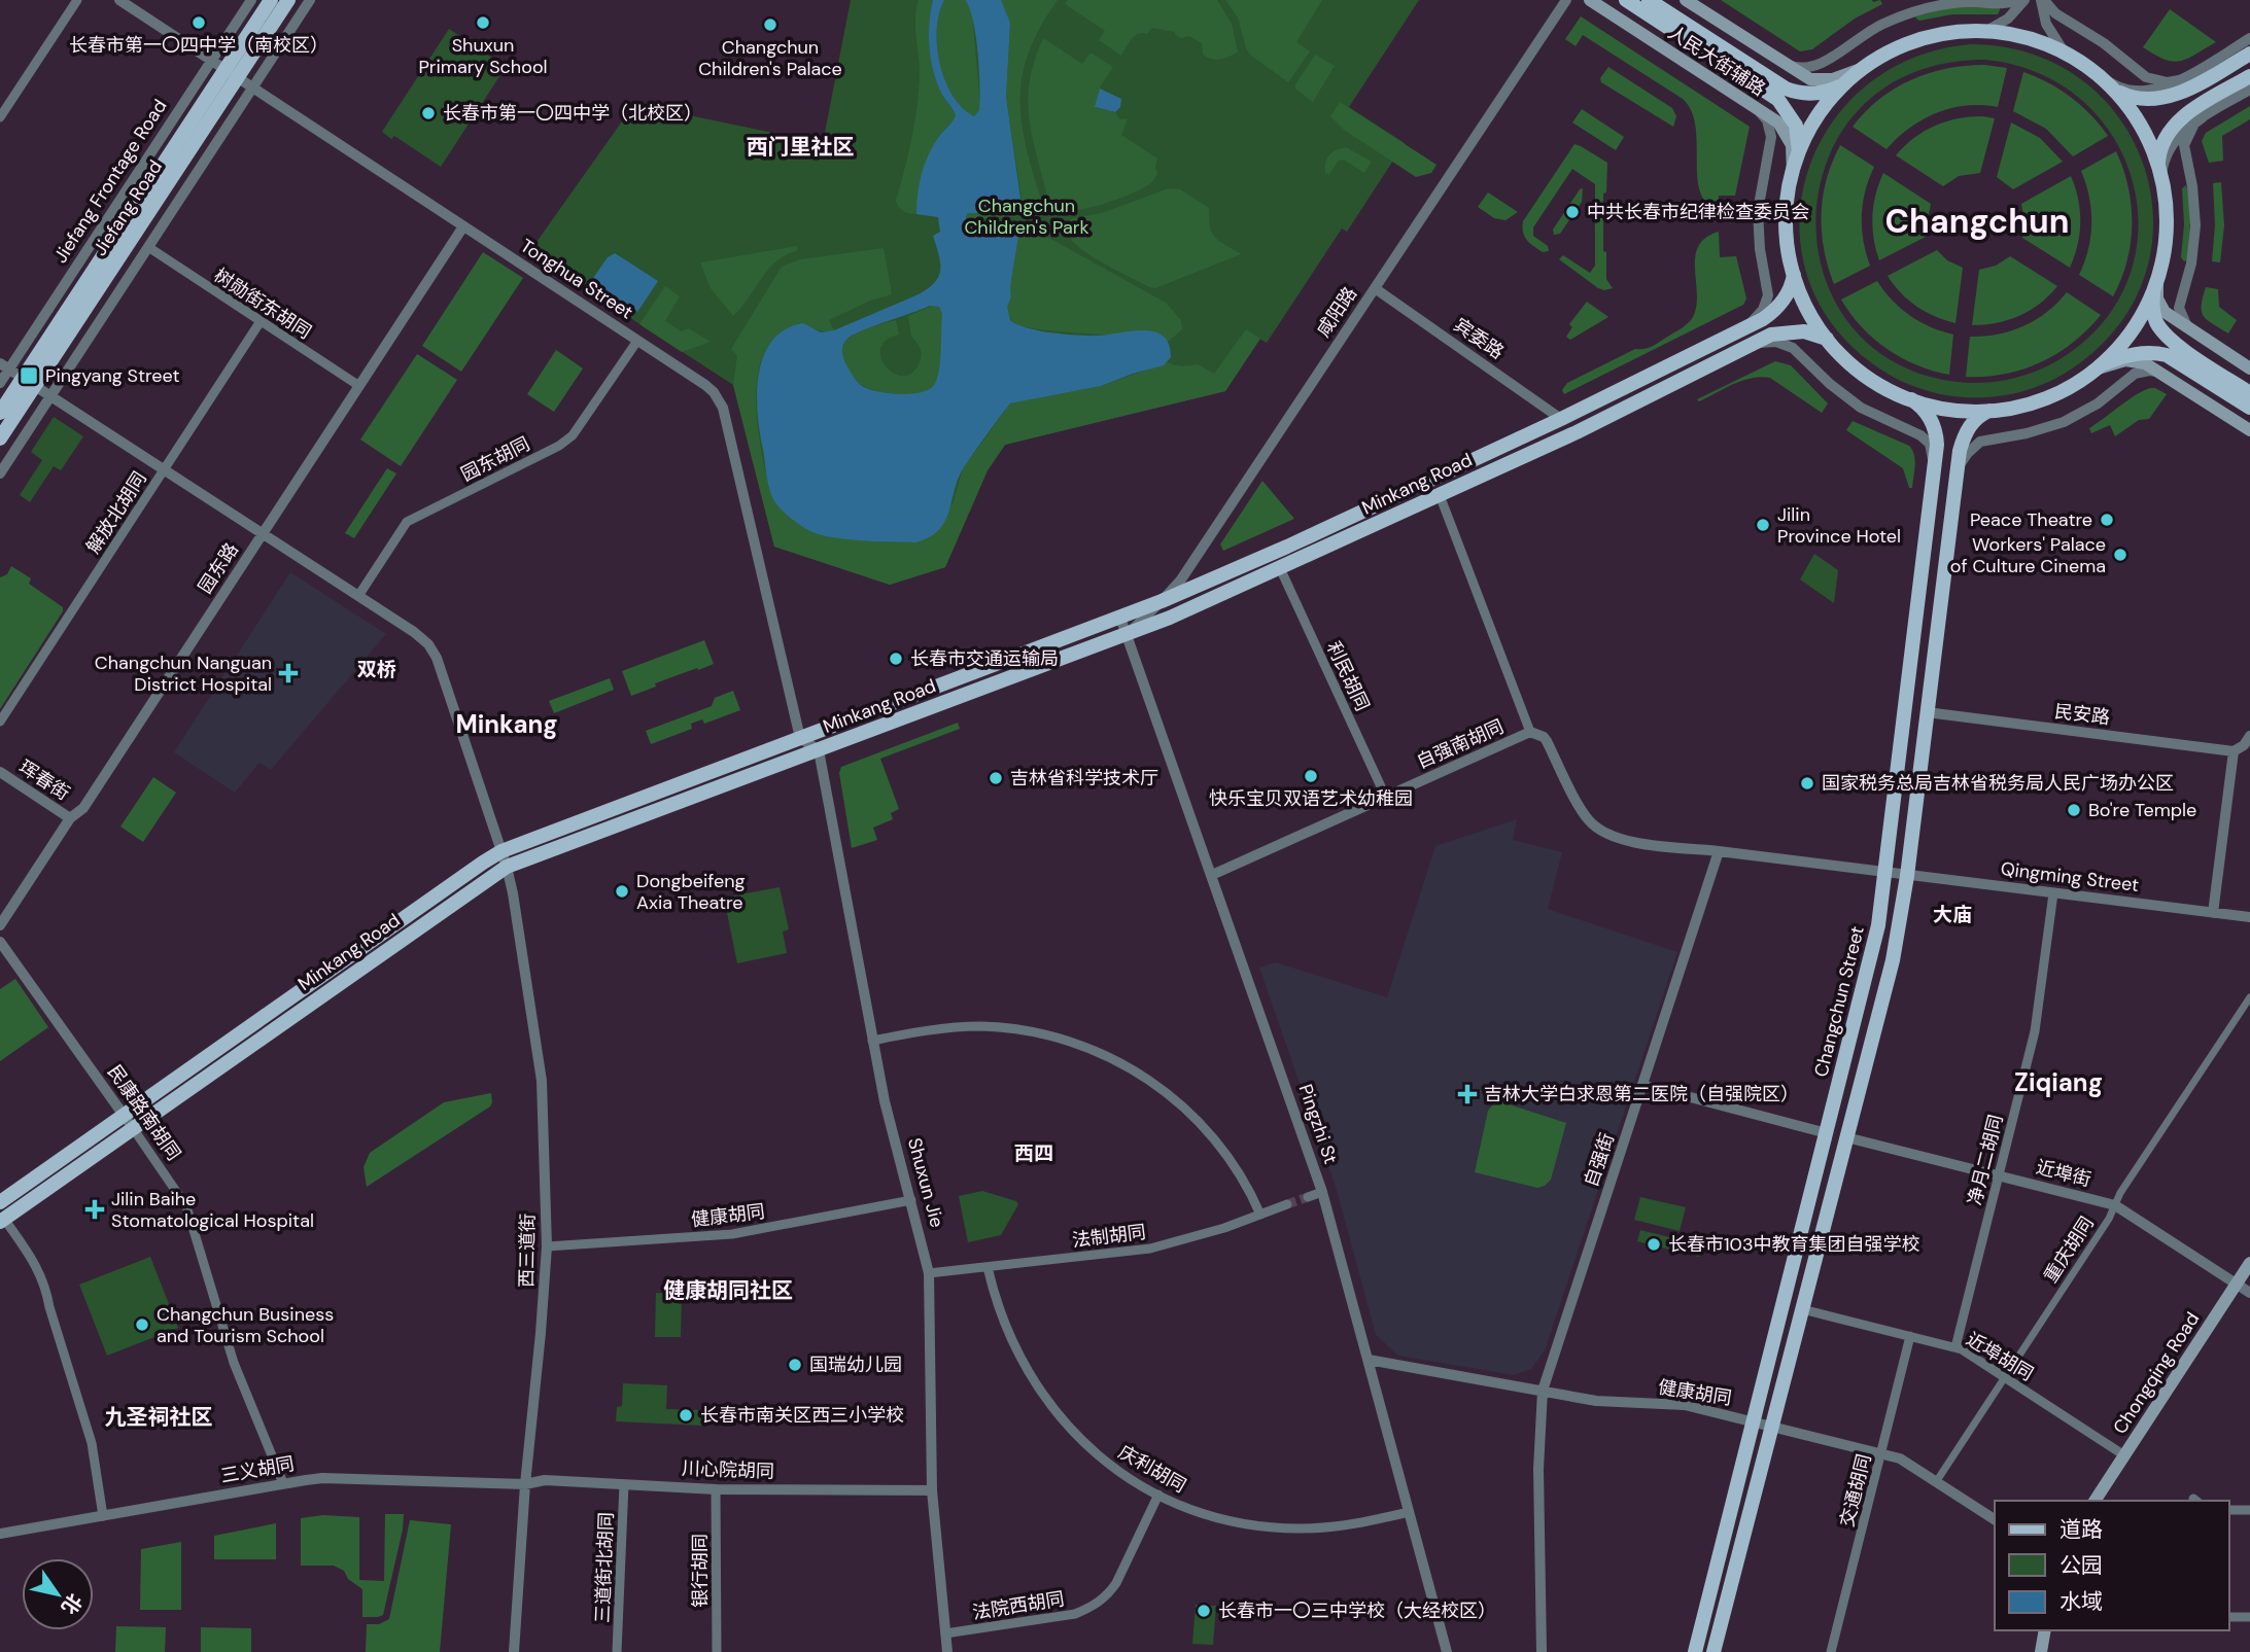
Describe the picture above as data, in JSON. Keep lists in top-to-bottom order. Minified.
{"streets":{"main road":["人民大街辅路","Jiefang Road","Minkang Road","Changchun Street","Chongqing Road"],"street":["Jiefang Frontage Road","Tonghua Street","树勋街东胡同","咸阳路","宾委路","园东胡同","解放北胡同","园东路","利民胡同","民安路","自强南胡同","珲春街","Qingming Street","民康路南胡同","Pingzhi St","自强街","净月二胡同","近埠街","Shuxun Jie","健康胡同","法制胡同","重庆胡同","西三道街","近埠胡同","庆利胡同","三义胡同","川心院胡同","交通胡同","三道街北胡同","银行胡同","法院西胡同"]},"crossings":[["Jiefang Frontage Road","Tonghua Street"],["Jiefang Road","Tonghua Street"],["Tonghua Street","园东胡同"],["Tonghua Street","Minkang Road"],["Tonghua Street","园东路"],["树勋街东胡同","解放北胡同"],["树勋街东胡同","园东路"],["咸阳路","宾委路"],["咸阳路","Minkang Road"],["咸阳路","Pingzhi St"],["宾委路","Minkang Road"],["Minkang Road","利民胡同"],["Minkang Road","自强南胡同"],["Minkang Road","民康路南胡同"],["Minkang Road","Pingzhi St"],["Minkang Road","Shuxun Jie"],["Minkang Road","西三道街"],["园东路","珲春街"],["利民胡同","自强南胡同"],["自强南胡同","Pingzhi St"],["Qingming Street","Changchun Street"],["Qingming Street","净月二胡同"],["Changchun Street","健康胡同"],["民康路南胡同","三义胡同"],["Pingzhi St","健康胡同"],["Pingzhi St","庆利胡同"],["自强街","健康胡同"],["净月二胡同","近埠街"],["净月二胡同","近埠胡同"],["近埠街","重庆胡同"],["近埠街","Chongqing Road"],["Shuxun Jie","健康胡同"],["Shuxun Jie","法制胡同"],["Shuxun Jie","川心院胡同"],["Shuxun Jie","法院西胡同"],["健康胡同","重庆胡同"],["健康胡同","西三道街"],["健康胡同","交通胡同"],["法制胡同","庆利胡同"],["重庆胡同","近埠胡同"],["西三道街","三义胡同"],["西三道街","川心院胡同"],["近埠胡同","Chongqing Road"],["近埠胡同","交通胡同"],["庆利胡同","法院西胡同"],["三义胡同","川心院胡同"],["川心院胡同","三道街北胡同"],["川心院胡同","银行胡同"]],"districts":["西门里社区","Changchun","双桥","Minkang","大庙","Ziqiang","西四","健康胡同社区","九圣祠社区"],"parks":["Changchun Children's Park"],"places":{"other":["长春市第一〇四中学（南校区）","Shuxun Primary School","Changchun Children's Palace","长春市第一〇四中学（北校区）","中共长春市纪律检查委员会","Peace Theatre","Jilin Province Hotel","Workers' Palace of Culture Cinema","长春市交通运输局","快乐宝贝双语艺术幼稚园","吉林省科学技术厅","国家税务总局吉林省税务局人民广场办公区","Bo're Temple","Dongbeifeng Axia Theatre","长春市103中教育集团自强学校","Changchun Business and Tourism School","国瑞幼儿园","长春市南关区西三小学校","长春市一〇三中学校（大经校区）"],"transit":["Pingyang Street"],"health":["Changchun Nanguan District Hospital","吉林大学白求恩第二医院（自强院区）","Jilin Baihe Stomatological Hospital"]},"legend":["道路","公园","水域"],"north":"bottom right"}
